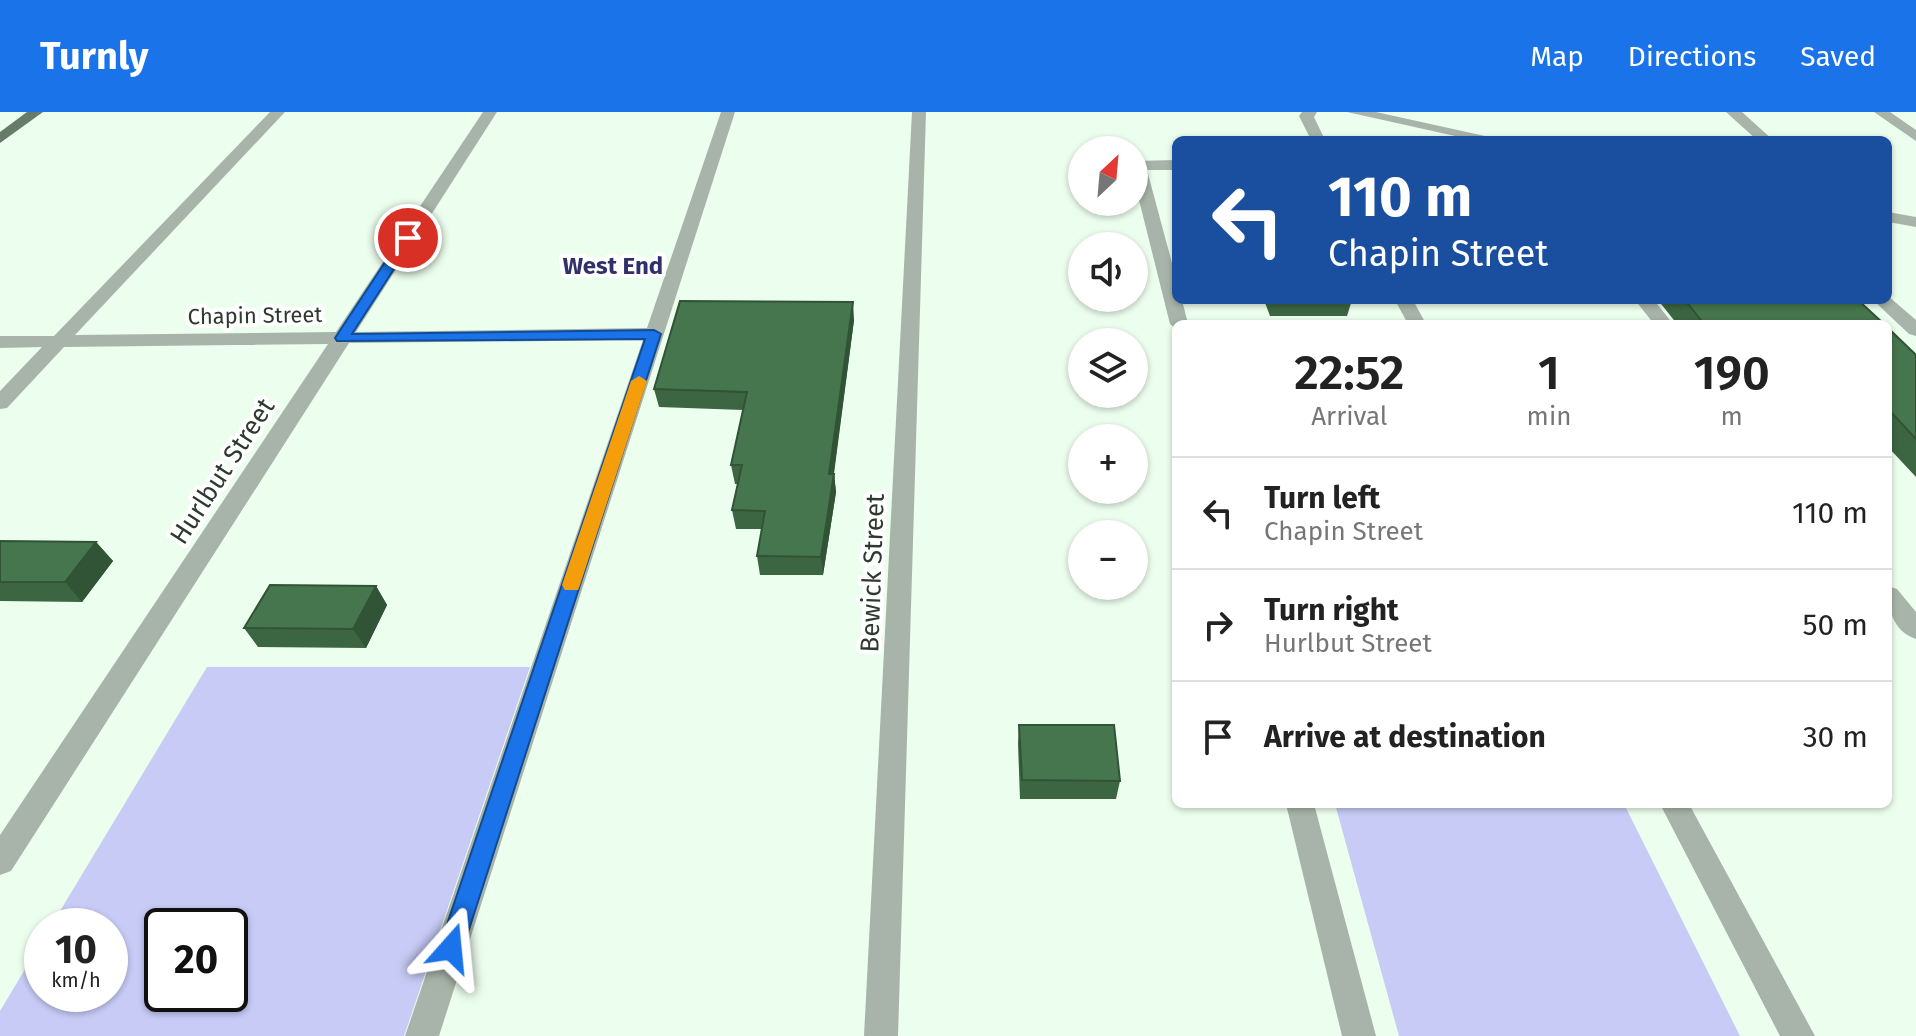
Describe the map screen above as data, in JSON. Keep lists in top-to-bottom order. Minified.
{"streets":{"street":["Chapin Street","Hurlbut Street","Bewick Street"]},"crossings":[["Chapin Street","Hurlbut Street"]],"districts":["West End"],"north":"top right","page":{"header":"Turnly","nav":["Map","Directions","Saved"],"map_buttons":["+","−"],"turn":["110 m","Chapin Street"],"eta":["22:52","Arrival","1","min","190","m"],"list":[{"name":"Turn left","note":"Chapin Street","value":"110 m"},{"name":"Turn right","note":"Hurlbut Street","value":"50 m"},{"name":"Arrive at destination","value":"30 m"}],"speed":"10 km/h","limit":"20"}}
